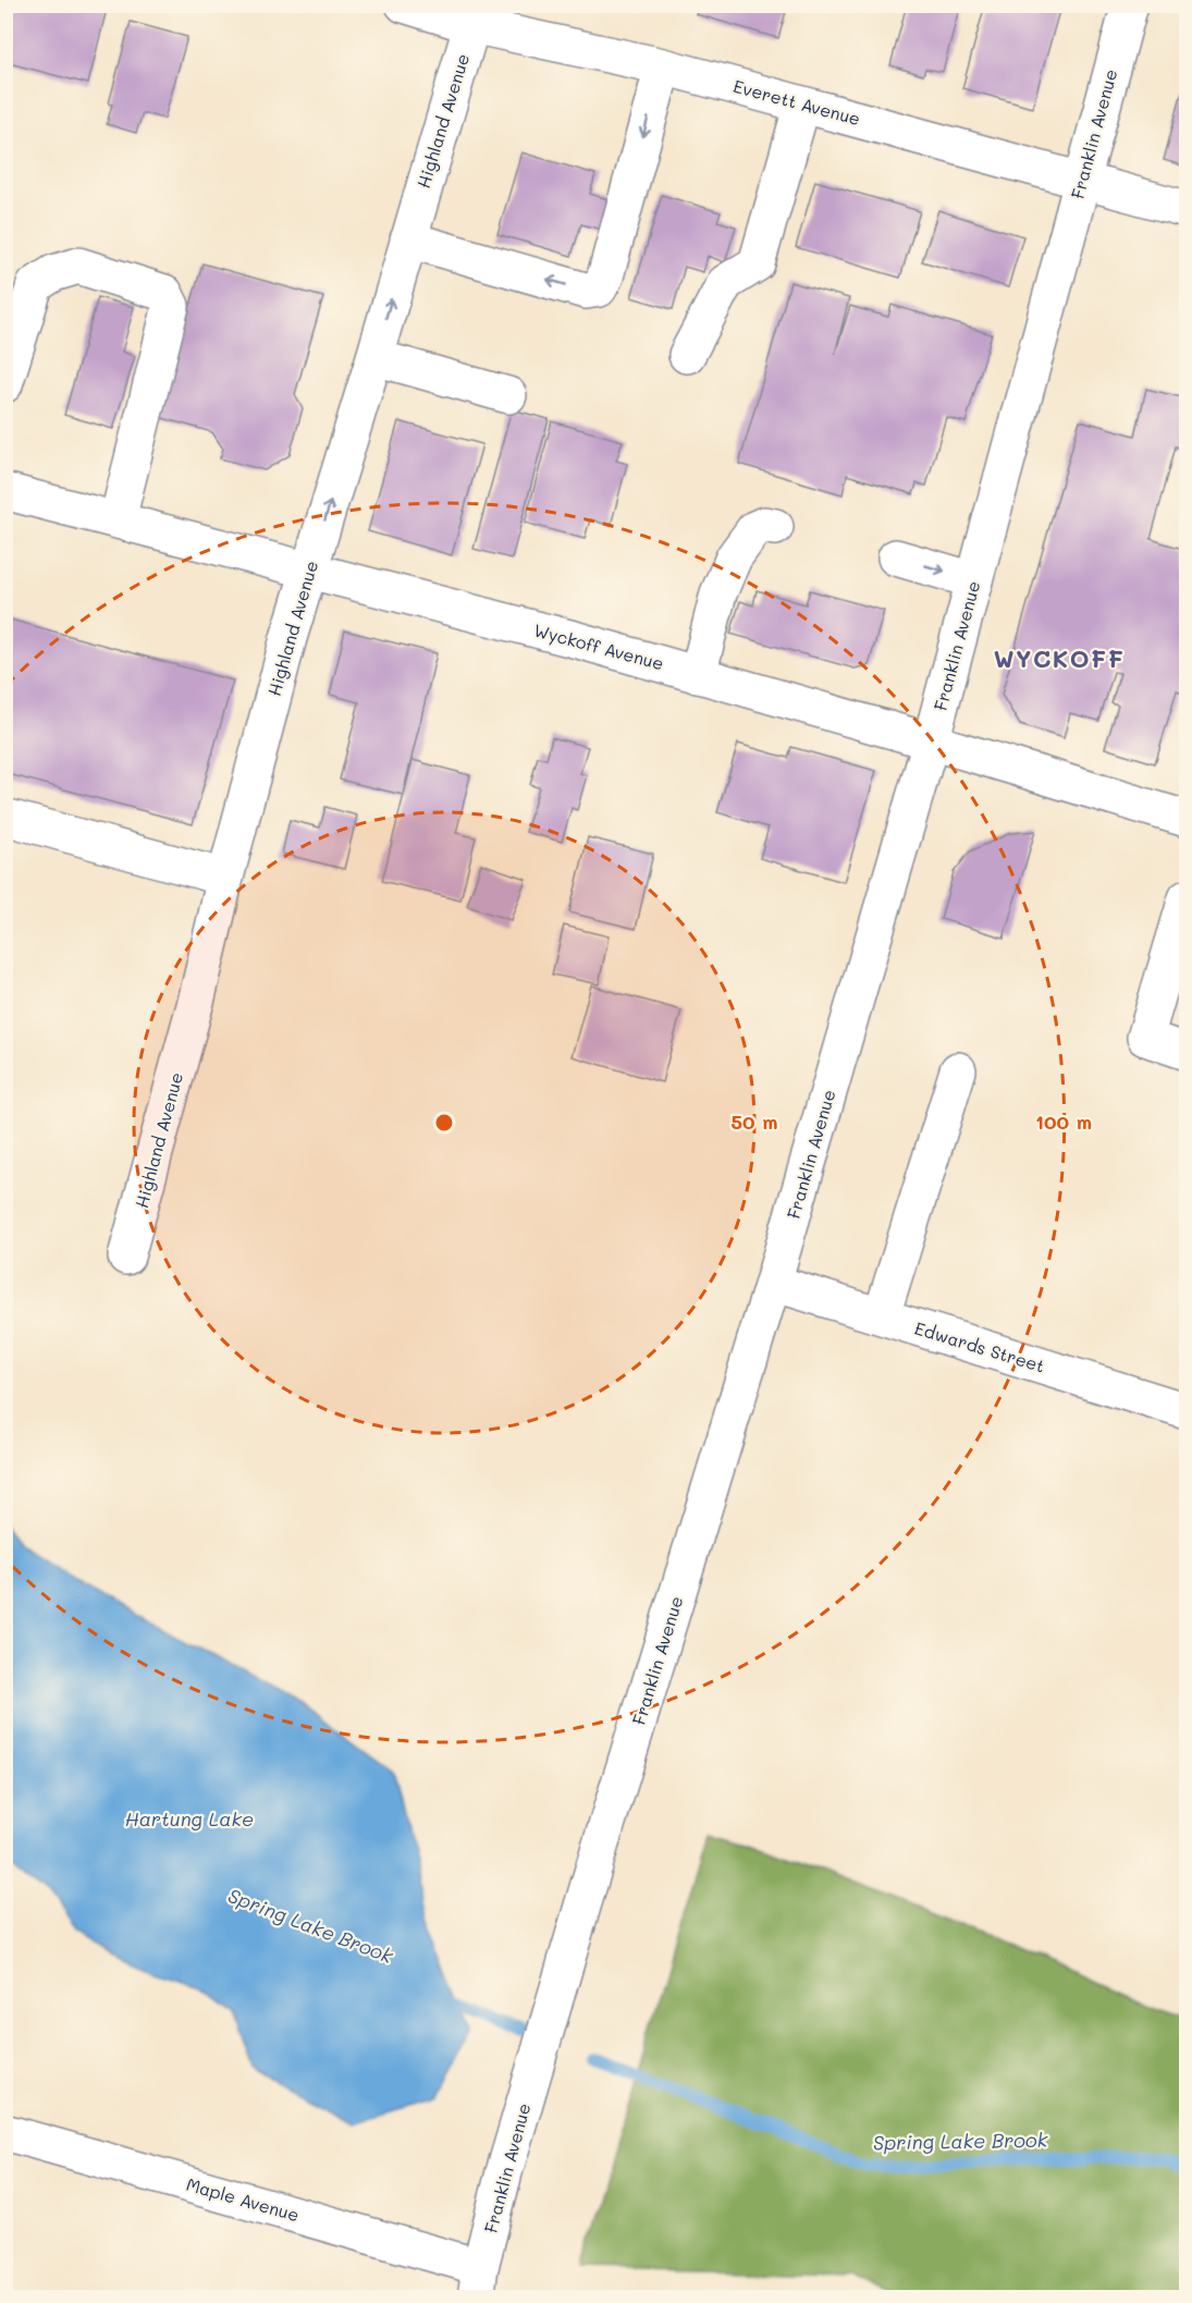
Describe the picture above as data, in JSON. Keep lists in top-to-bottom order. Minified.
{"streets":{"main road":["Everett Avenue","Highland Avenue","Franklin Avenue","Wyckoff Avenue","Edwards Street","Maple Avenue"]},"crossings":[["Everett Avenue","Highland Avenue"],["Everett Avenue","Franklin Avenue"],["Highland Avenue","Wyckoff Avenue"],["Franklin Avenue","Wyckoff Avenue"],["Franklin Avenue","Edwards Street"],["Franklin Avenue","Maple Avenue"]],"districts":["WYCKOFF"],"water":["Hartung Lake","Spring Lake Brook"],"rings":["50 m","100 m"]}
